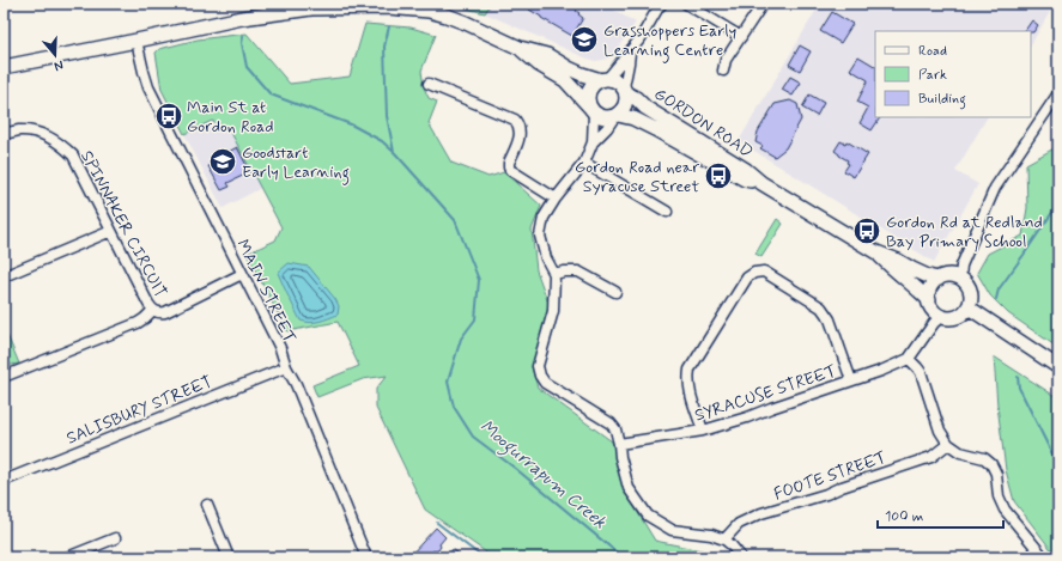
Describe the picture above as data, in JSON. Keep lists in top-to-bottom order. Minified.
{"streets":{"street":["GORDON ROAD","SPINNAKER CIRCUIT","MAIN STREET","SYRACUSE STREET","SALISBURY STREET","FOOTE STREET"]},"crossings":[["SPINNAKER CIRCUIT","MAIN STREET"],["MAIN STREET","SALISBURY STREET"]],"water":["Moogurrapum Creek"],"places":{"school or university":["Grasshoppers Early Learning Centre","Goodstart Early Learning"],"bus stop":["Main St at Gordon Road","Gordon Road near Syracuse Street","Gordon Rd at Redland Bay Primary School"]},"legend":["Road","Park","Building"],"scale_bar":"100 m","north":"bottom"}
